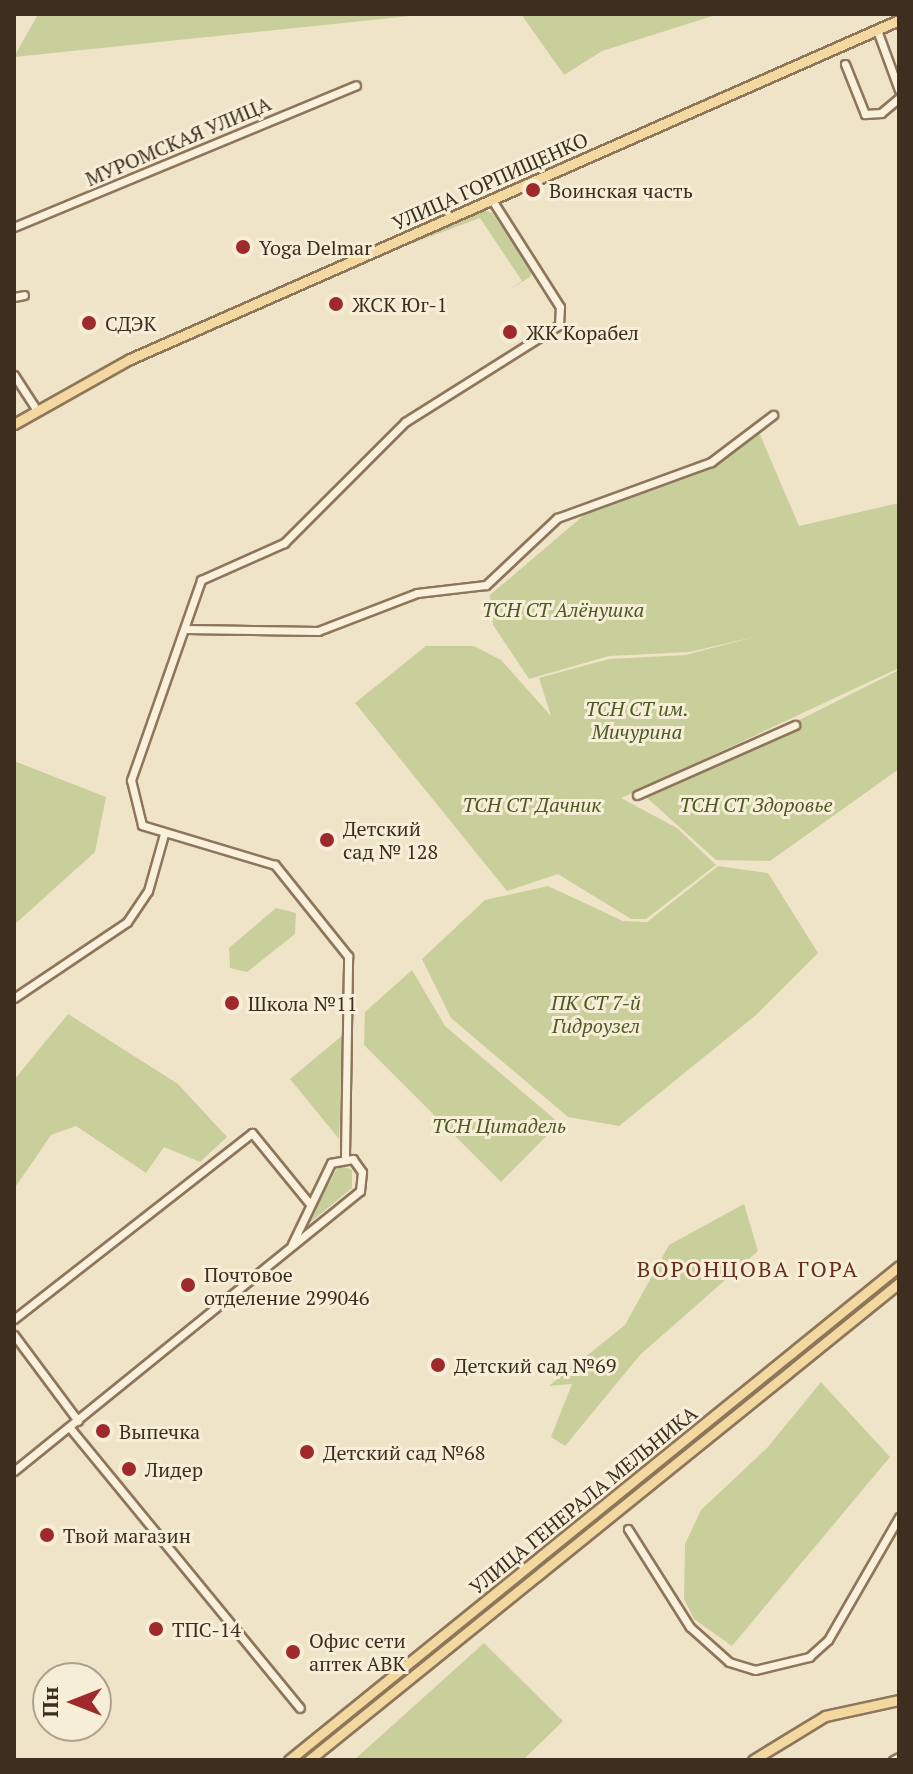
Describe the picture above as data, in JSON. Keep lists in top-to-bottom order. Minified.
{"streets":{"main road":["УЛИЦА ГОРПИЩЕНКО","УЛИЦА ГЕНЕРАЛА МЕЛЬНИКА"],"street":["МУРОМСКАЯ УЛИЦА"]},"districts":["ВОРОНЦОВА ГОРА"],"parks":["ТСН СТ Алёнушка","ТСН СТ им. Мичурина","ТСН СТ Дачник","ТСН СТ Здоровье","ПК СТ 7-й Гидроузел","ТСН Цитадель"],"places":["Воинская часть","Yoga Delmar","ЖСК Юг-1","СДЭК","ЖК Корабел","Детский сад № 128","Школа №11","Почтовое отделение 299046","Детский сад №69","Выпечка","Детский сад №68","Лидер","Твой магазин","ТПС-14","Офис сети аптек АВК"],"north":"left"}
